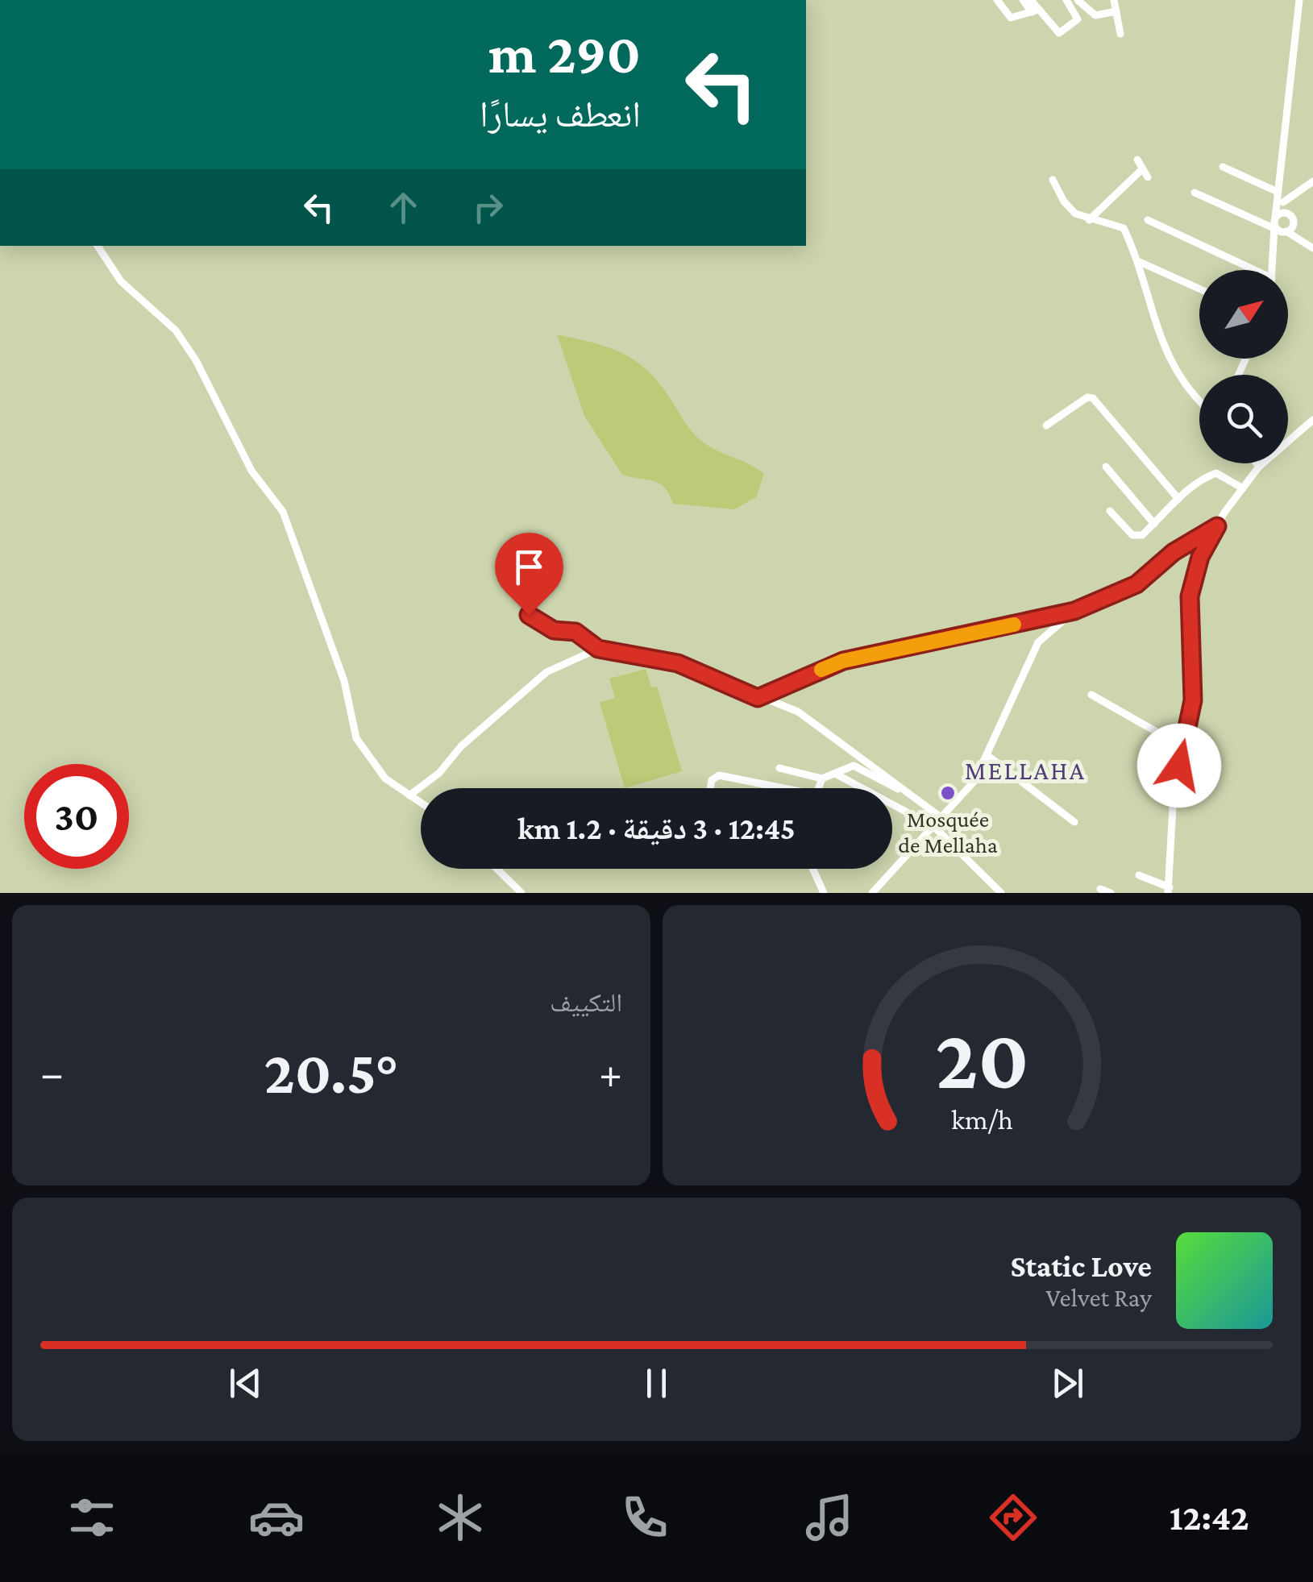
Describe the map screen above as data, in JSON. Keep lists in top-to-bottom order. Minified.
{"districts":["MELLAHA"],"places":["Mosquée de Mellaha"],"north":"top right","page":{"turn":["290 m","انعطف يسارًا"],"limit":"30","trip":"12:45 · 3 دقيقة · 1.2 km","tile":"التكييف","heat":["−","20.5°","+"],"song":["Static Love","Velvet Ray"],"tabs":"12:42","gauge":["20","km/h"]}}
